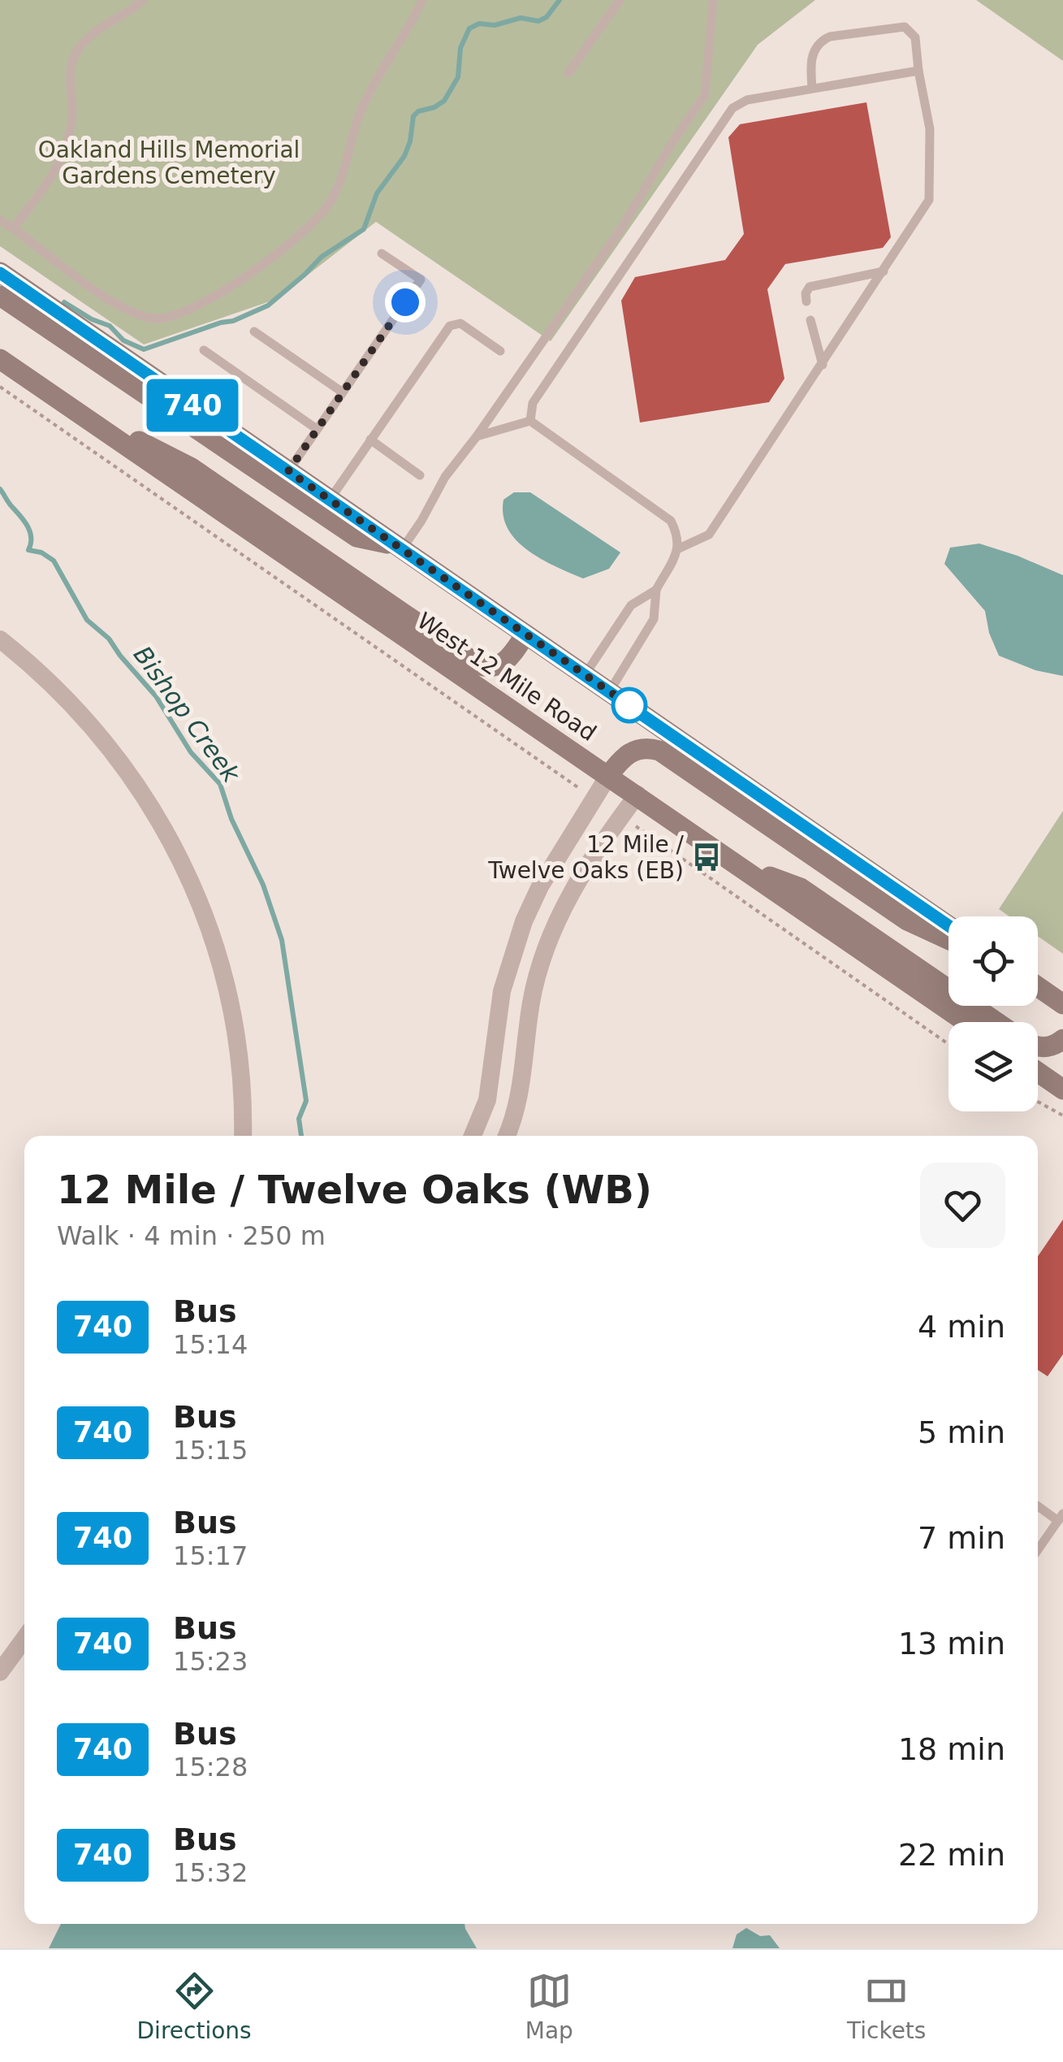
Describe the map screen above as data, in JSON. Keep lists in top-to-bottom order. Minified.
{"streets":{"main road":["West 12 Mile Road"]},"water":["Bishop Creek"],"parks":["Oakland Hills Memorial Gardens Cemetery"],"places":{"bus stop":["12 Mile / Twelve Oaks (EB)"]},"lines":["bus line 740"],"page":{"on_map":"740","heading":["12 Mile / Twelve Oaks (WB)","Walk · 4 min · 250 m"],"list":[{"mark":"740","name":"Bus","note":"15:14","value":"4 min"},{"mark":"740","name":"Bus","note":"15:15","value":"5 min"},{"mark":"740","name":"Bus","note":"15:17","value":"7 min"},{"mark":"740","name":"Bus","note":"15:23","value":"13 min"},{"mark":"740","name":"Bus","note":"15:28","value":"18 min"},{"mark":"740","name":"Bus","note":"15:32","value":"22 min"}],"tabs":["Directions","Map","Tickets"]}}
